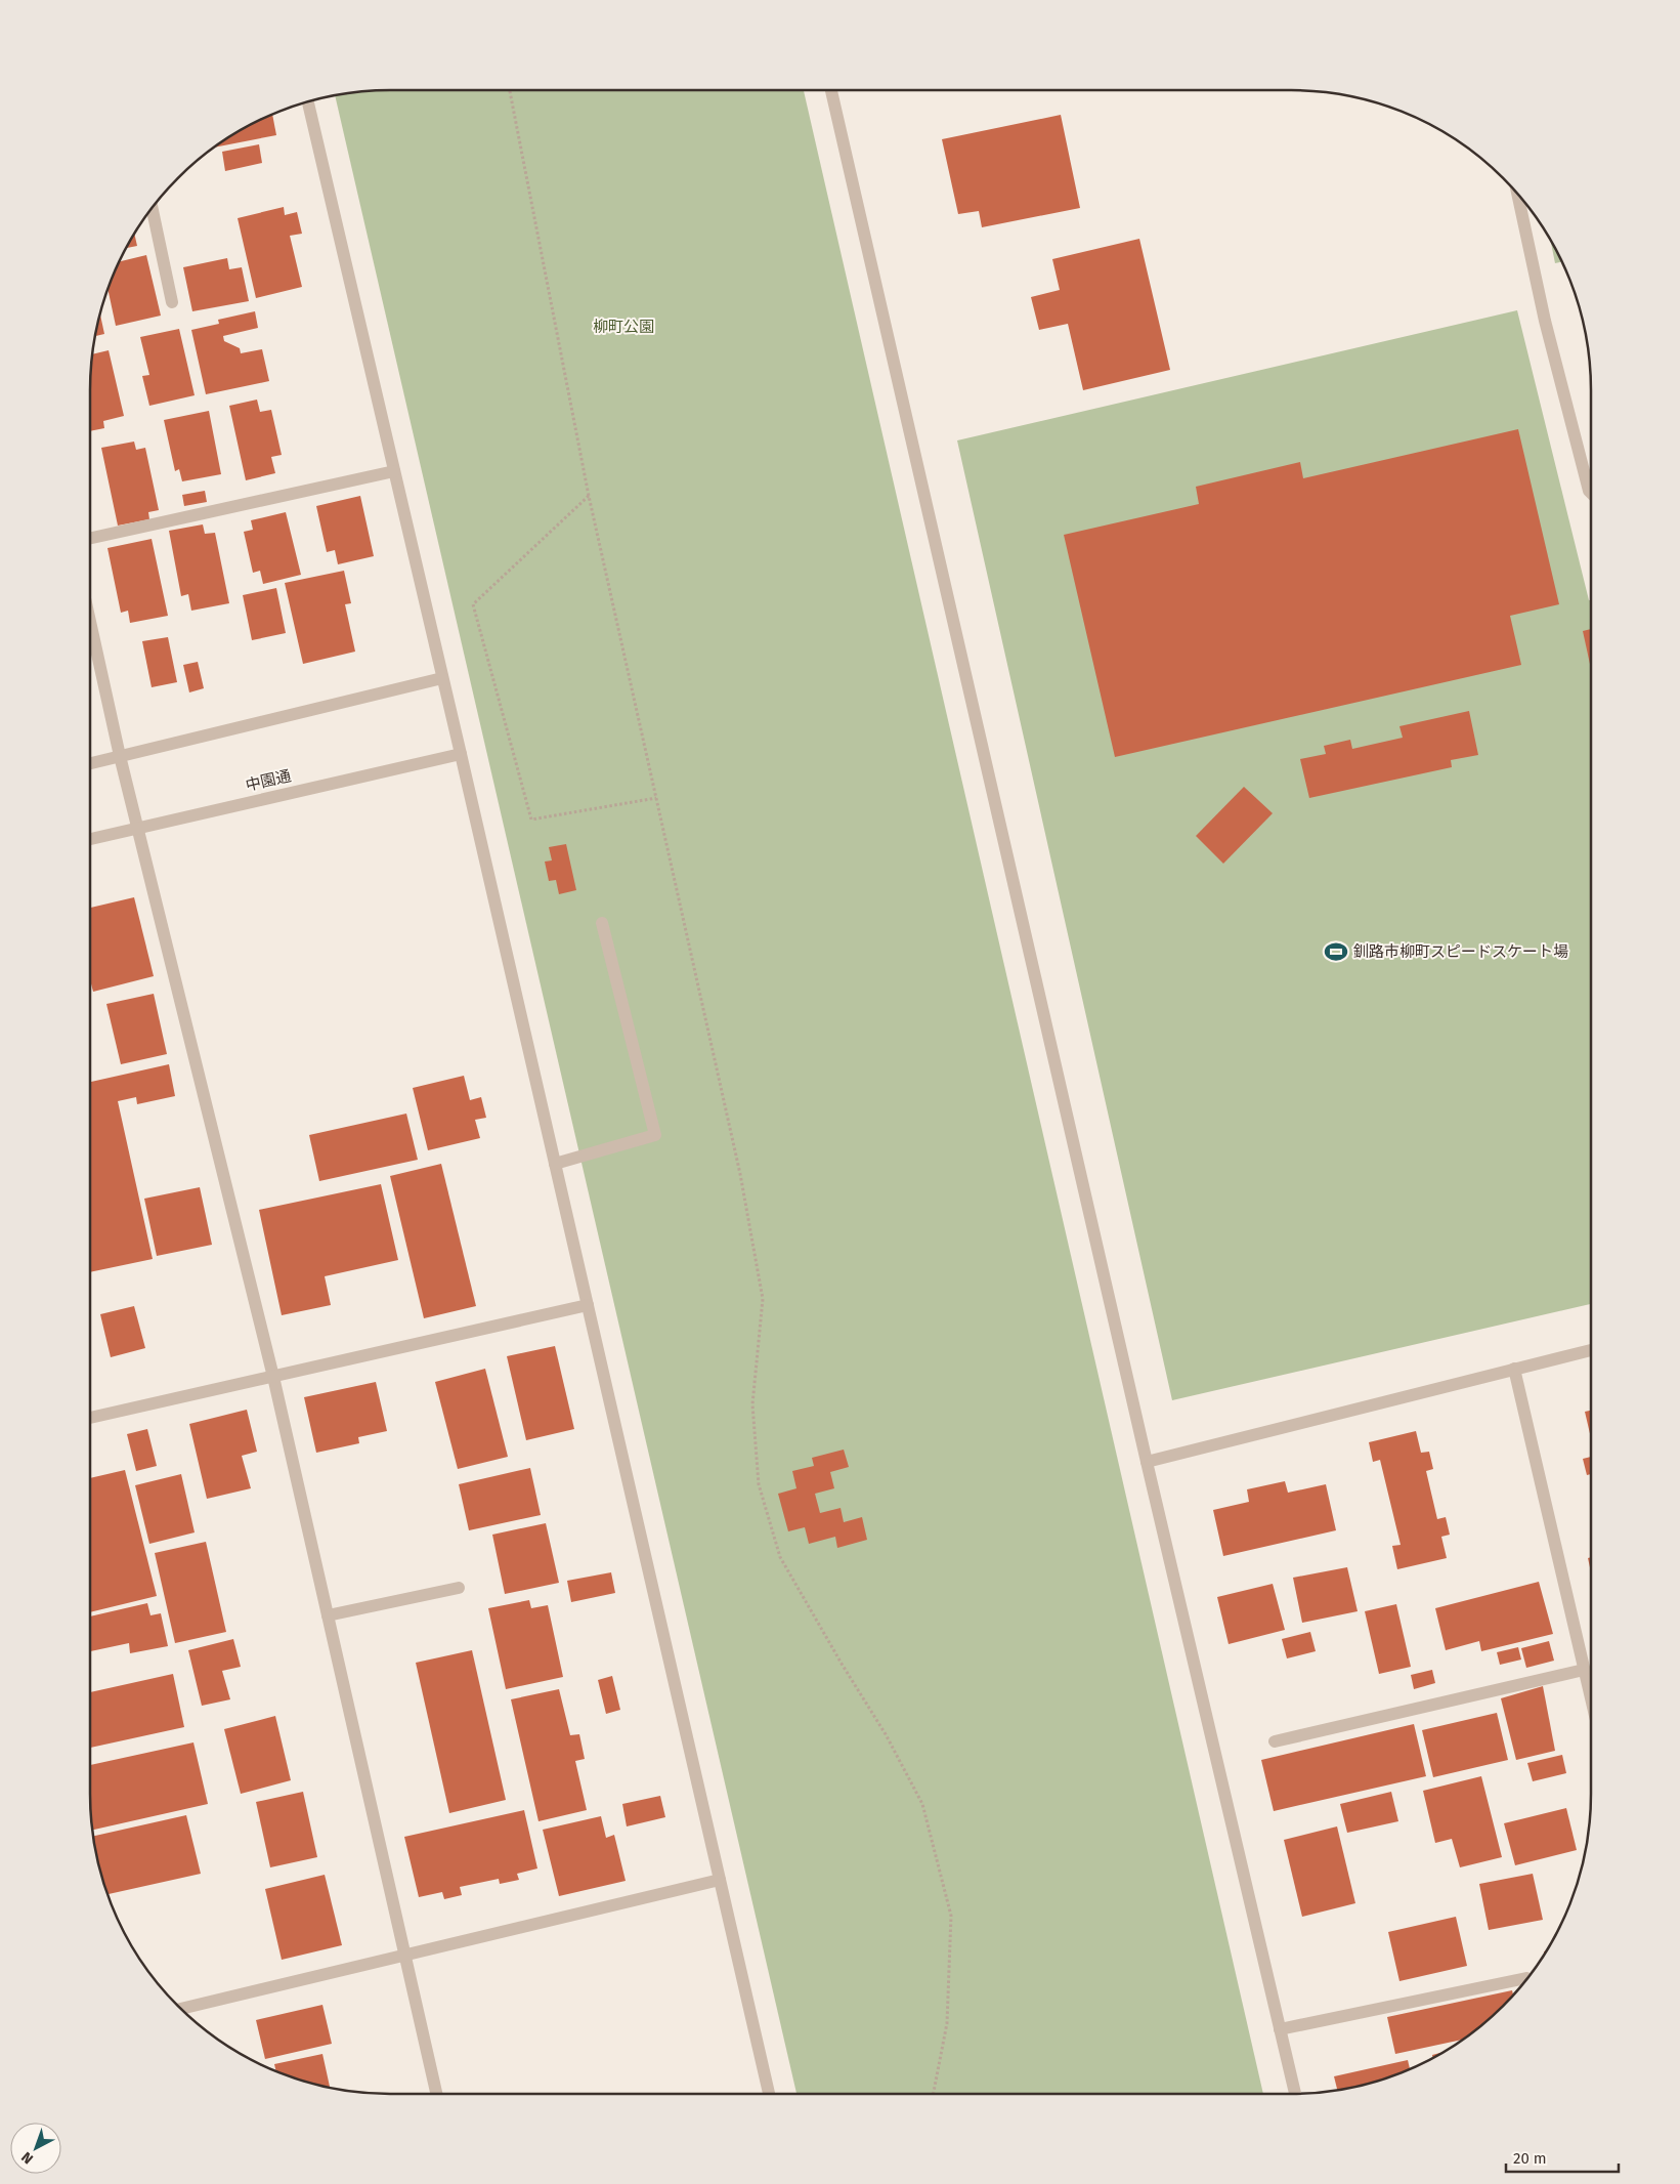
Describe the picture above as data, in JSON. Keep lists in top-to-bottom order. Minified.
{"streets":{"street":["中園通"]},"parks":["柳町公園"],"places":{"sports":["釧路市柳町スピードスケート場"]},"scale_bar":"20 m","north":"bottom left"}
